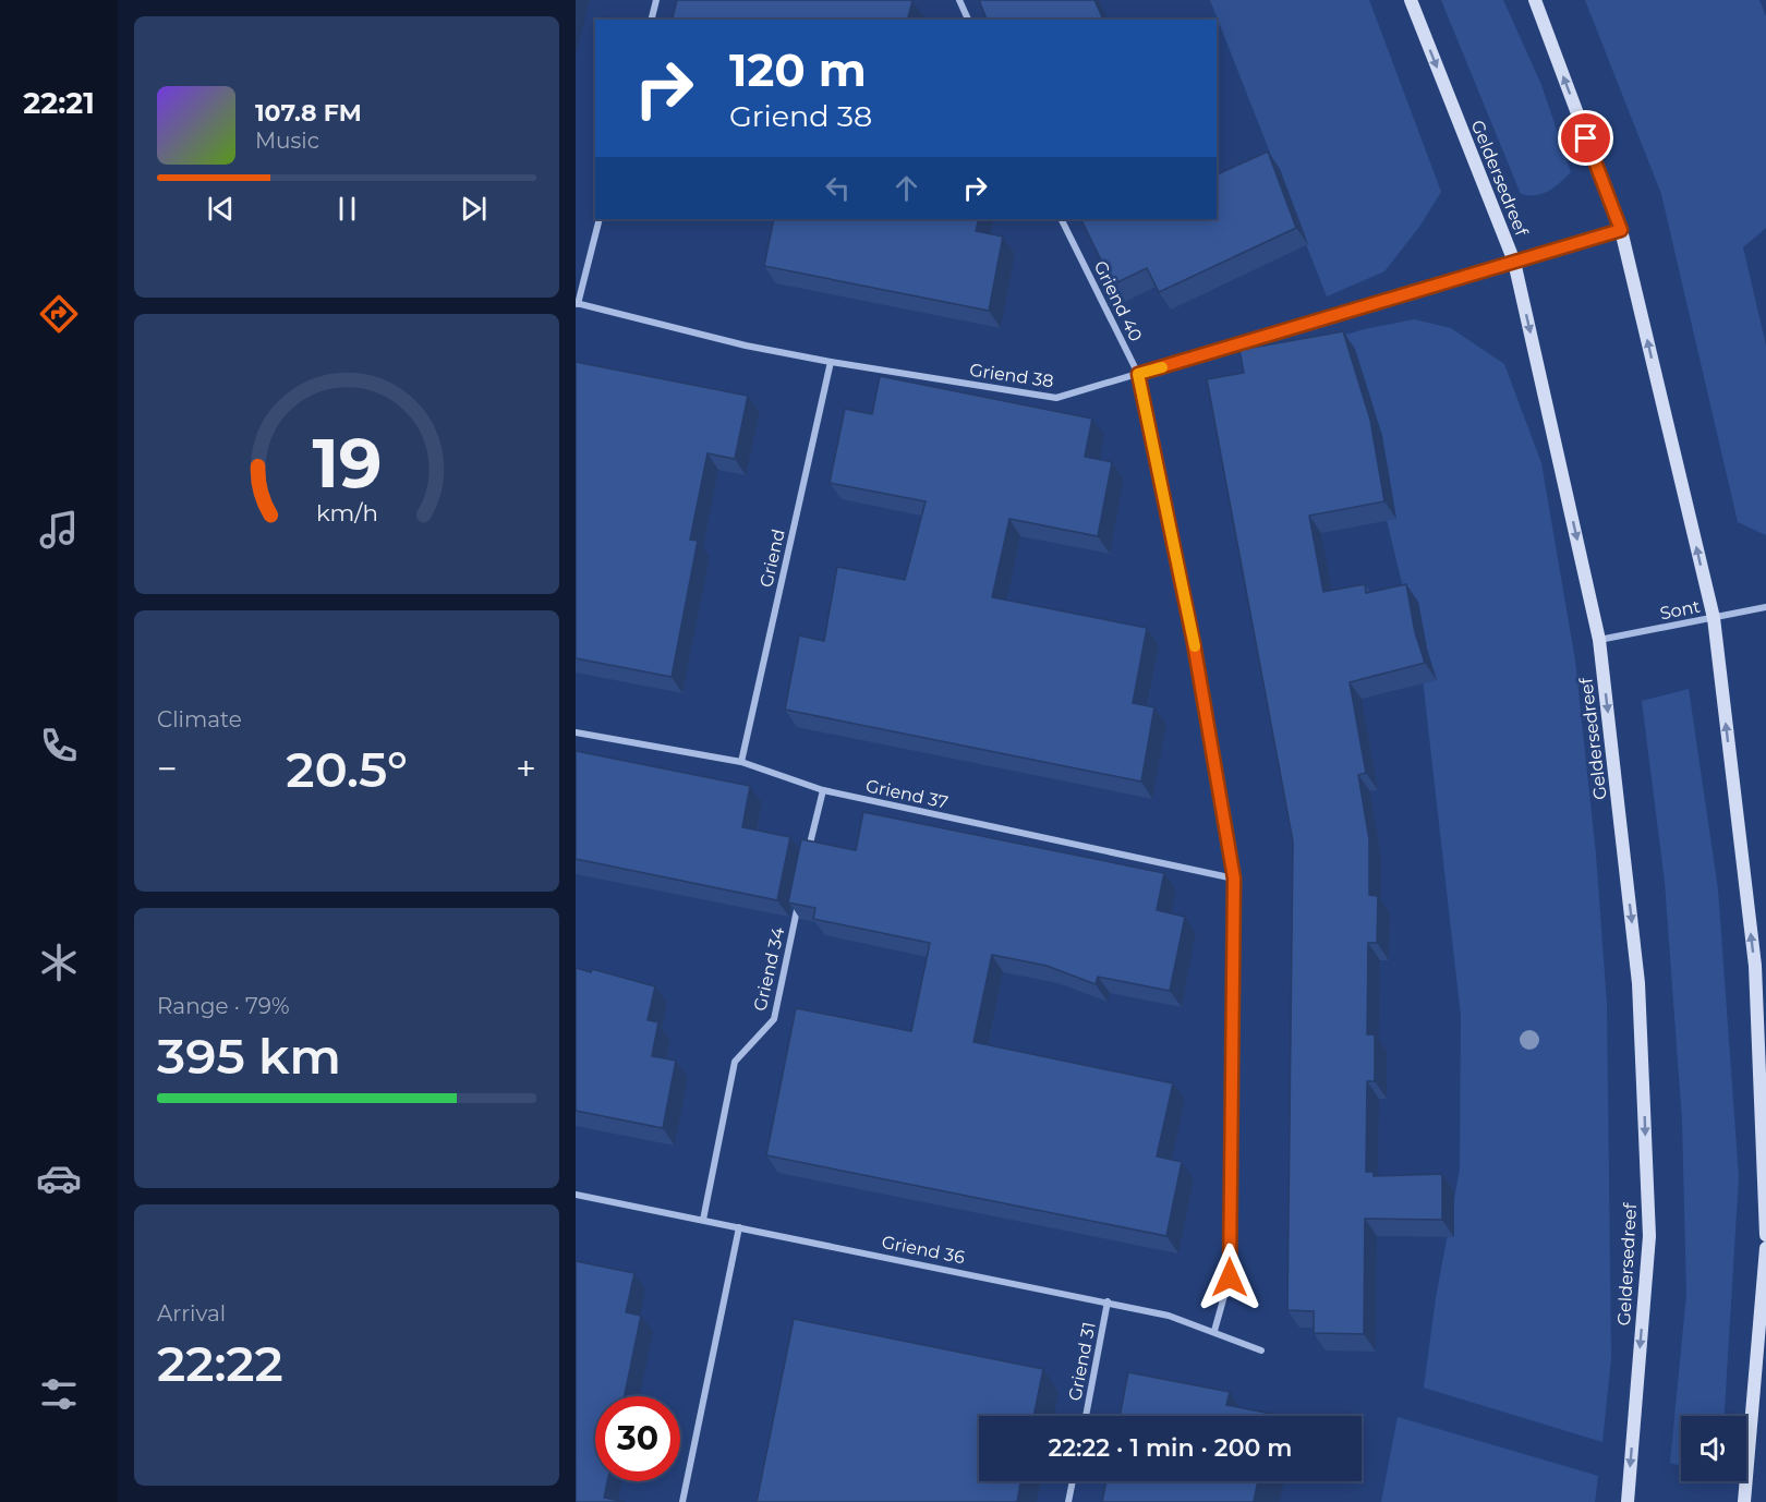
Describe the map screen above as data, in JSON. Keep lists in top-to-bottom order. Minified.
{"streets":{"main road":["Geldersedreef"],"street":["Griend 40","Griend 38","Griend","Sont","Griend 37","Griend 34","Griend 36","Griend 31"]},"crossings":[["Geldersedreef","Griend 38"],["Geldersedreef","Sont"],["Griend 40","Griend 38"],["Griend 40","Griend 37"],["Griend 40","Griend 36"],["Griend 38","Griend"],["Griend","Griend 37"],["Griend 34","Griend 36"],["Griend 36","Griend 31"]],"page":{"tabs":"22:21","turn":["120 m","Griend 38"],"song":["107.8 FM","Music"],"tile":["Climate",["Range · 79%","395 km"],["Arrival","22:22"]],"heat":["−","20.5°","+"],"limit":"30","trip":"22:22 · 1 min · 200 m","gauge":["19","km/h"]}}
